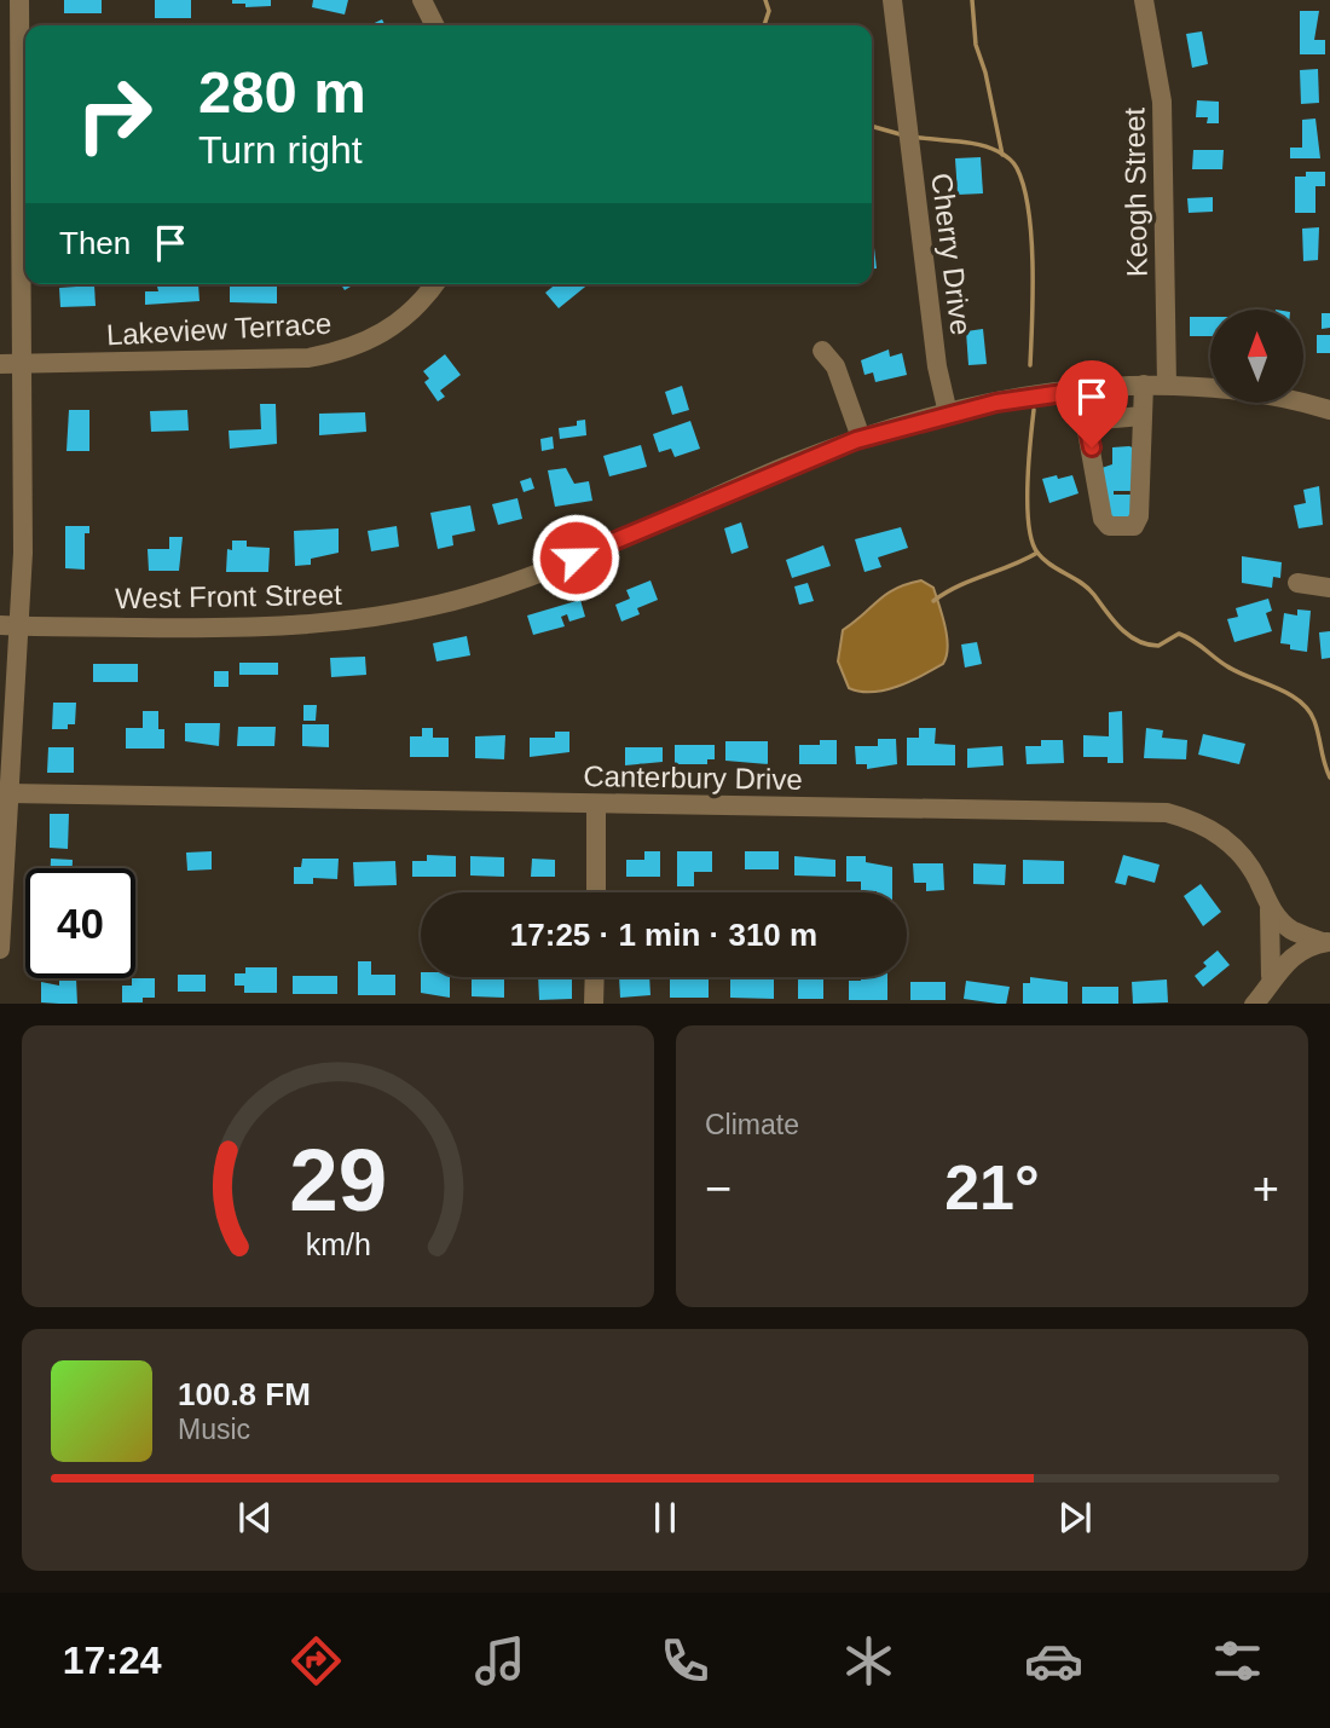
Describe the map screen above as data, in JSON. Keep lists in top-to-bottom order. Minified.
{"streets":{"street":["Keogh Street","Cherry Drive","Lakeview Terrace","West Front Street","Canterbury Drive"]},"crossings":[["Keogh Street","West Front Street"],["Cherry Drive","West Front Street"]],"north":"top","page":{"turn":["280 m","Turn right"],"then":"Then","limit":"40","trip":"17:25 · 1 min · 310 m","tile":"Climate","heat":["−","21°","+"],"song":["100.8 FM","Music"],"tabs":"17:24","gauge":["29","km/h"]}}
